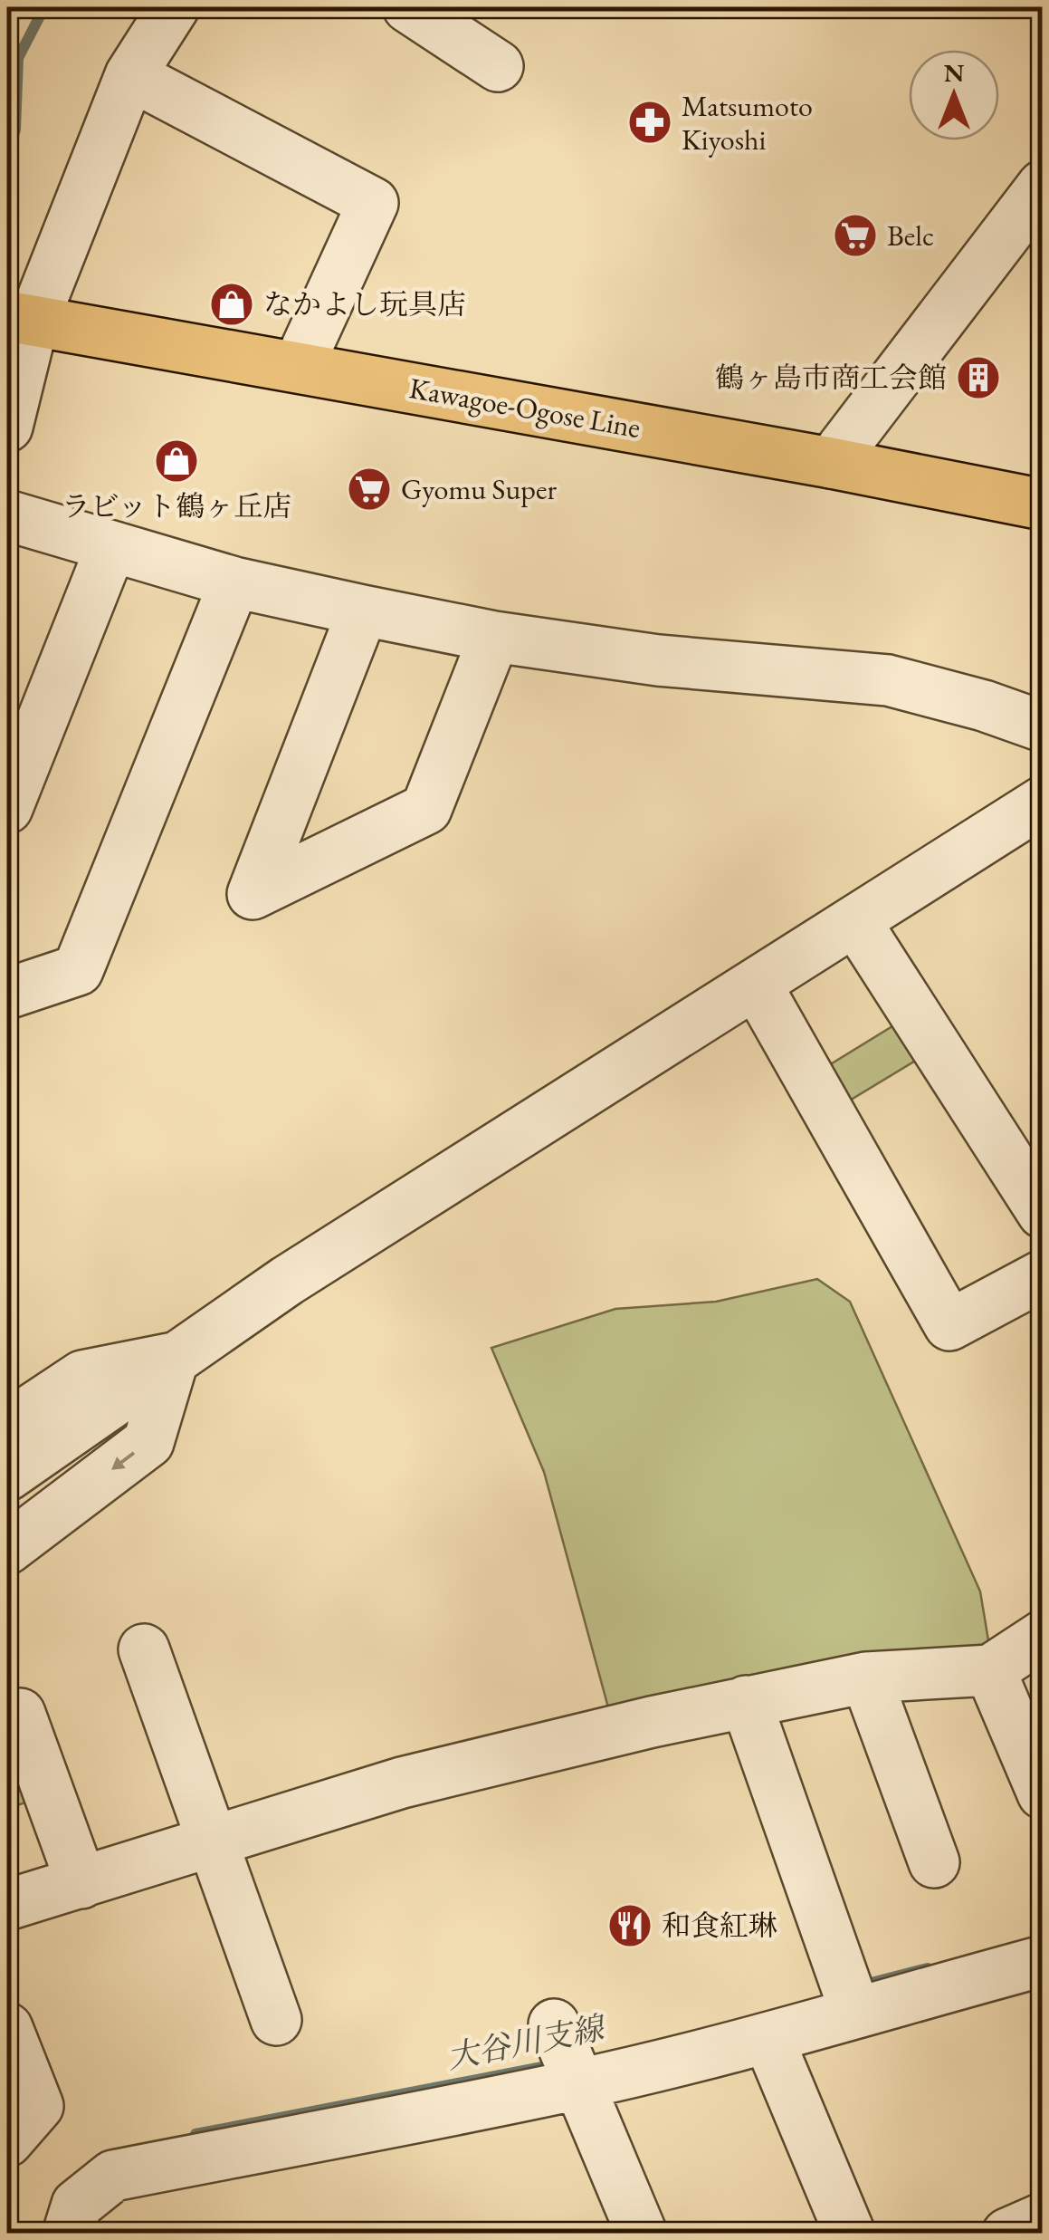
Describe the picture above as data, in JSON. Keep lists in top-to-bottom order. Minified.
{"streets":{"main road":["Kawagoe-Ogose Line"]},"water":["大谷川支線"],"places":{"pharmacy":["Matsumoto Kiyoshi"],"supermarket":["Belc","Gyomu Super"],"shop":["なかよし玩具店","ラビット鶴ヶ丘店"],"building":["鶴ヶ島市商工会館"],"restaurant":["和食紅琳"]},"north":"top"}
